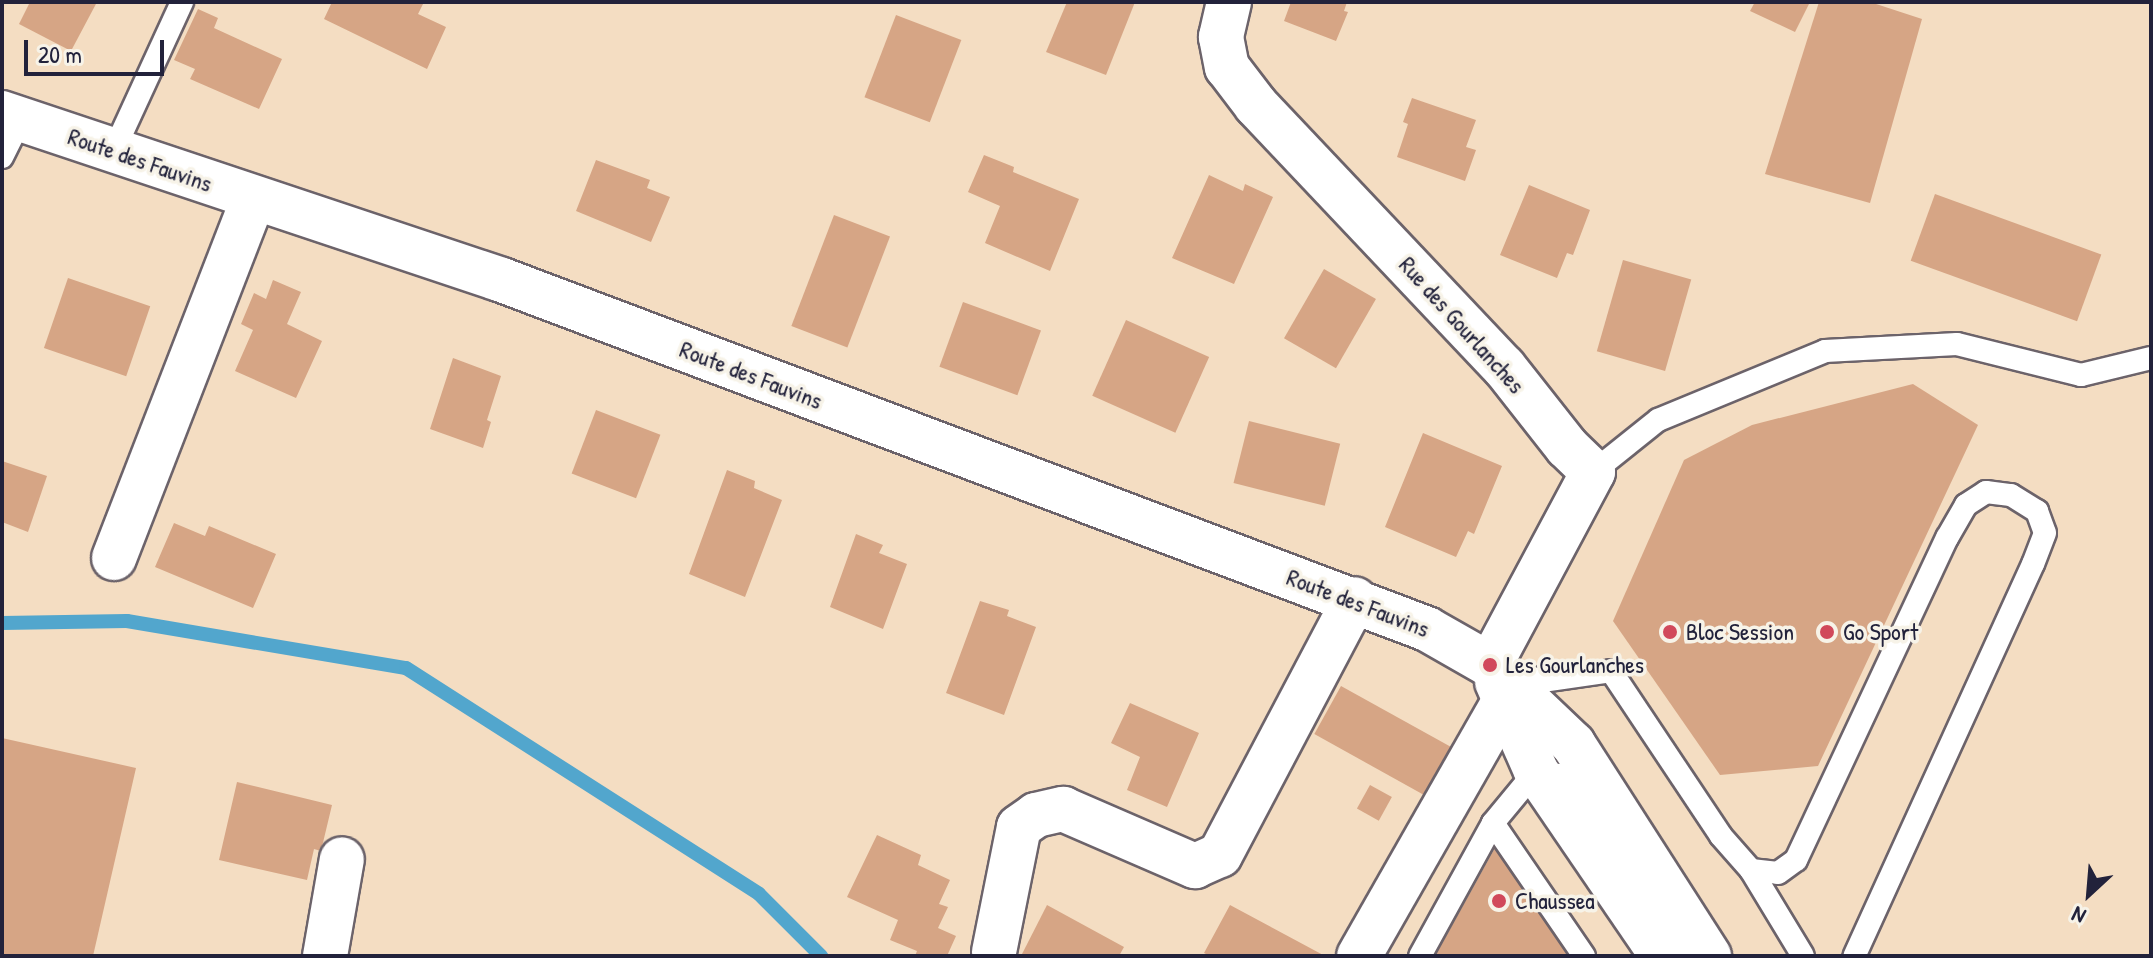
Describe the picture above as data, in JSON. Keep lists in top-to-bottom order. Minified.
{"streets":{"street":["Route des Fauvins","Rue des Gourlanches"]},"places":["Bloc Session","Go Sport","Les Gourlanches","Chaussea"],"scale_bar":"20 m","north":"bottom left"}
